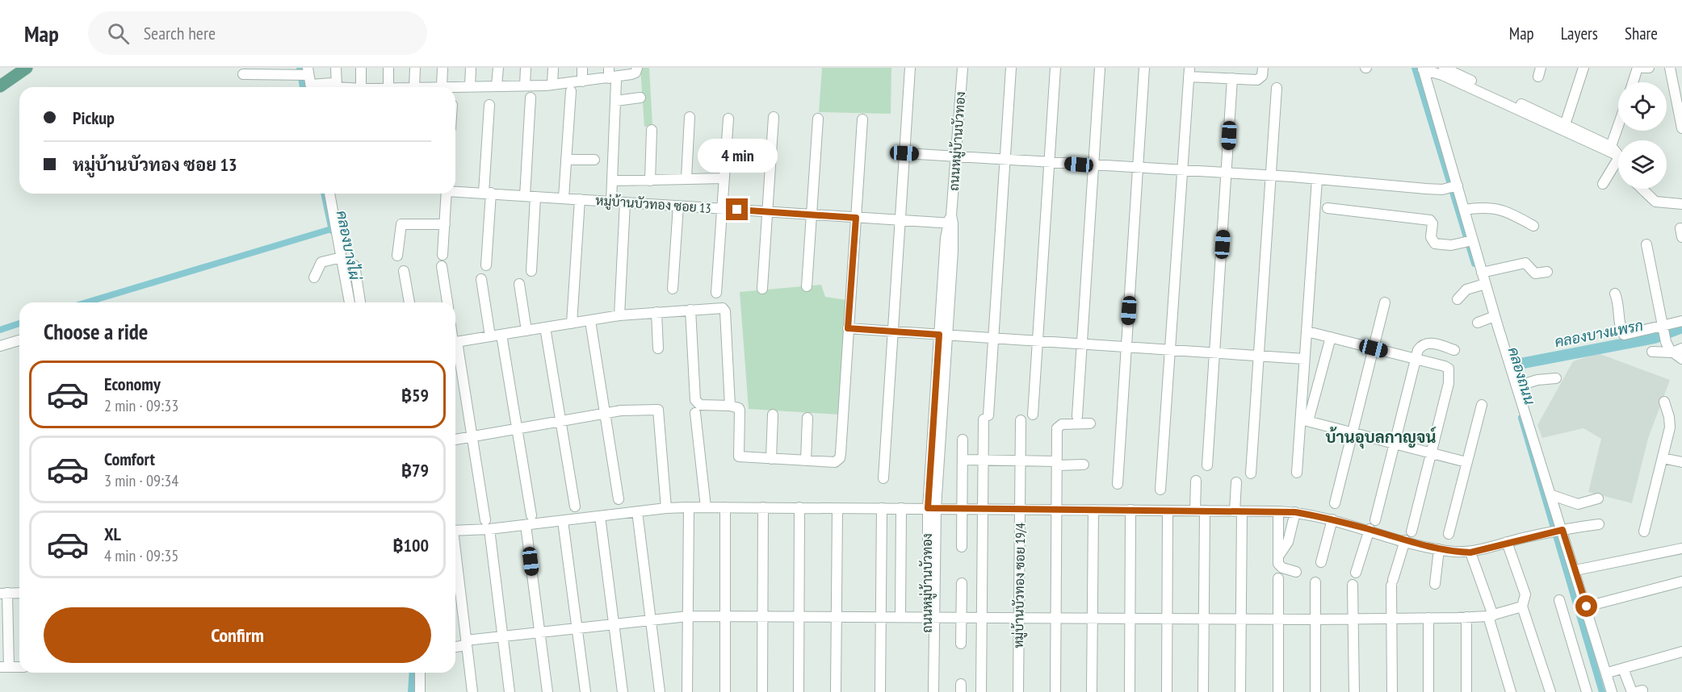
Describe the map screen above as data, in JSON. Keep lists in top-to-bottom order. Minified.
{"streets":{"street":["ถนนหมู่บ้านบัวทอง","หมู่บ้านบัวทอง ซอย 13","หมู่บ้านบัวทอง ซอย 19/4"]},"crossings":[["ถนนหมู่บ้านบัวทอง","หมู่บ้านบัวทอง ซอย 13"]],"districts":["บ้านอุบลกาญจน์"],"water":["คลองบางไผ่","คลองบางแพรก","คลองถนน"],"page":{"header":"Map","search":"Search here","nav":["Map","Layers","Share"],"banner":["Pickup","หมู่บ้านบัวทอง ซอย 13"],"bubble":"4 min","heading":"Choose a ride","list":[{"name":"Economy","note":"2 min · 09:33","value":"฿59"},{"name":"Comfort","note":"3 min · 09:34","value":"฿79"},{"name":"XL","note":"4 min · 09:35","value":"฿100"}],"buttons":"Confirm"}}
